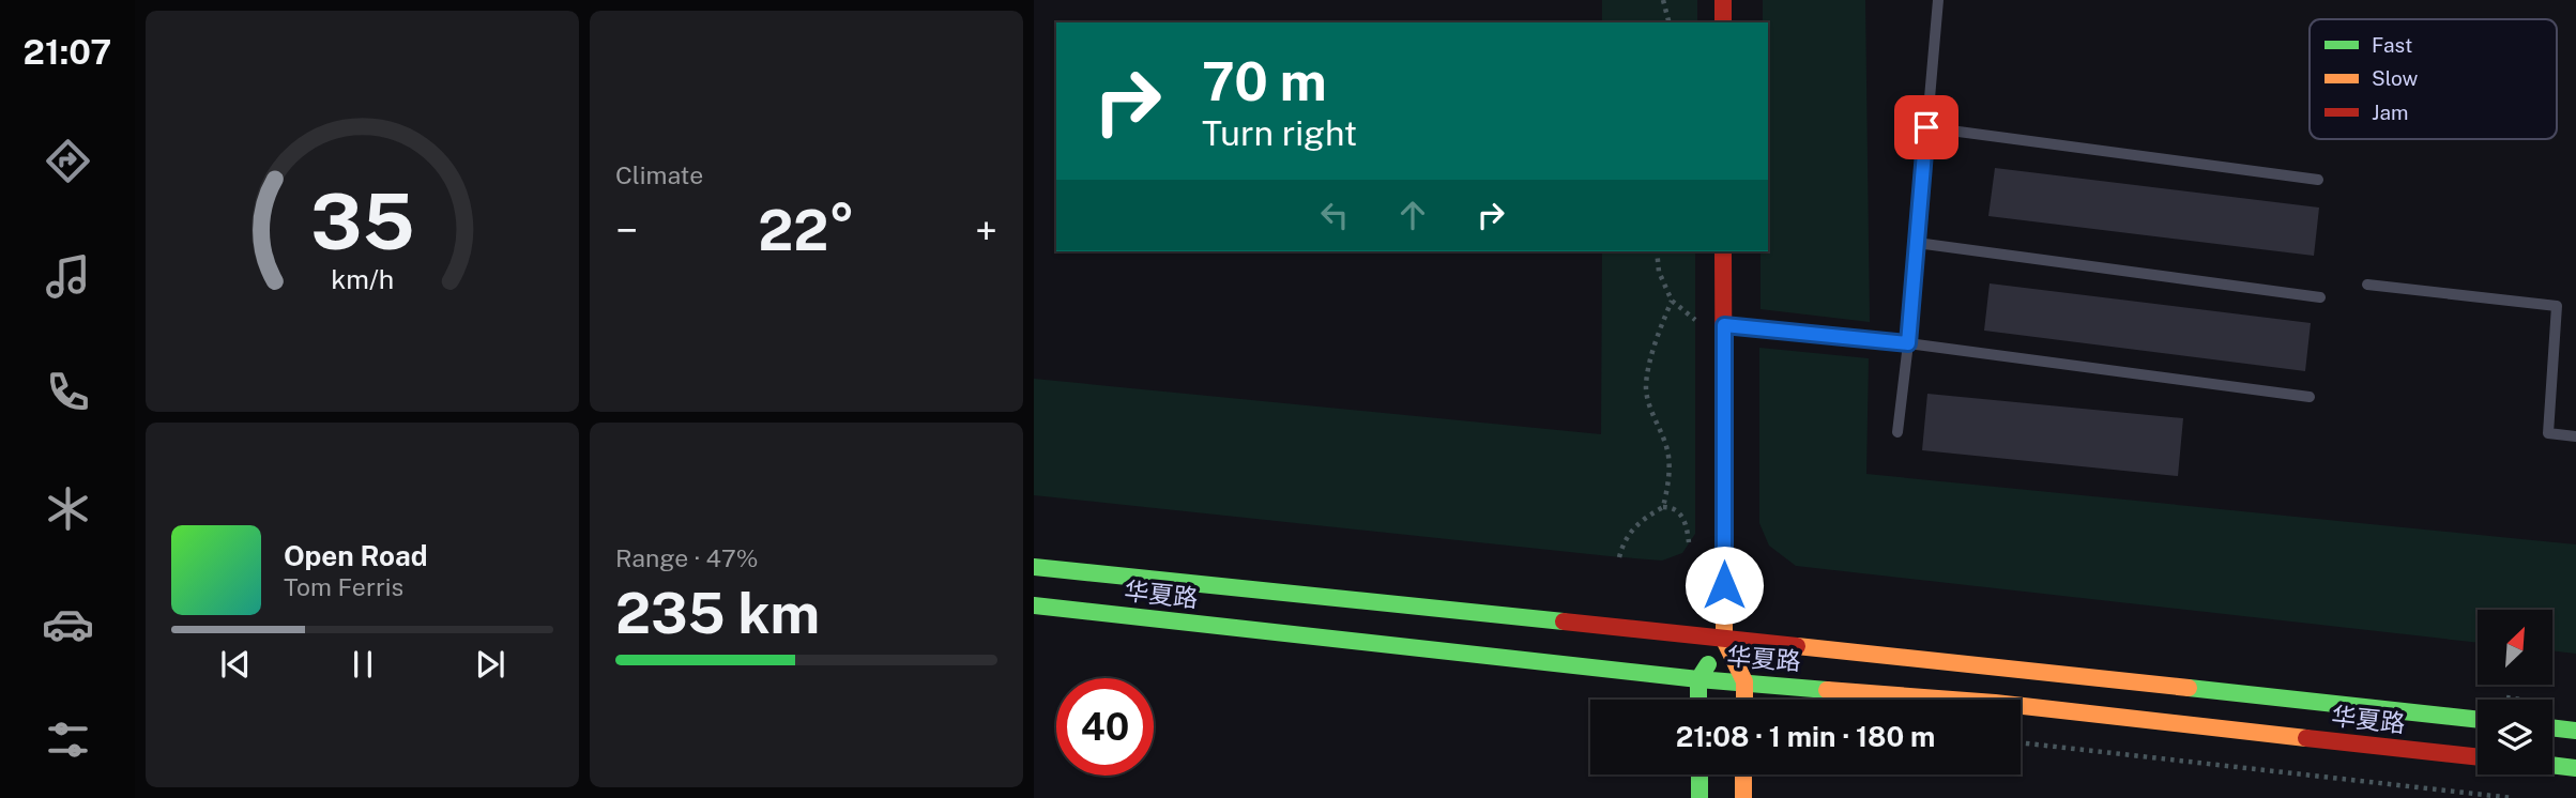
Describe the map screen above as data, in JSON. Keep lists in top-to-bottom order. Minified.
{"streets":{"street":["华夏路"]},"legend":["Fast","Slow","Jam"],"north":"top right","page":{"tabs":"21:07","tile":["Climate",["Range · 47%","235 km"]],"turn":["70 m","Turn right"],"heat":["−","22°","+"],"song":["Open Road","Tom Ferris"],"limit":"40","trip":"21:08 · 1 min · 180 m","gauge":["35","km/h"]}}
